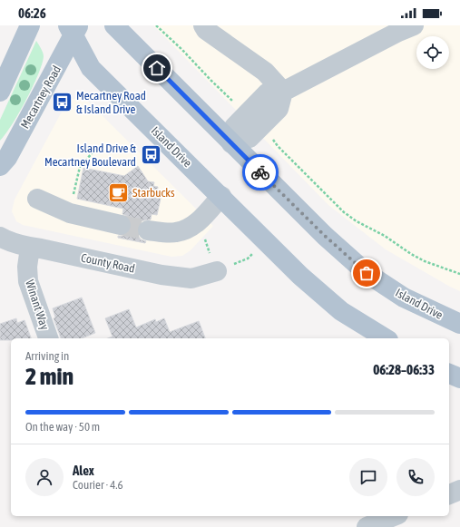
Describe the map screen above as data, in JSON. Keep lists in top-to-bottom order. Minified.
{"streets":{"main road":["Mecartney Road","Island Drive"],"street":["County Road","Winant Way"]},"crossings":[["Mecartney Road","Island Drive"],["County Road","Winant Way"]],"places":{"bus stop":["Mecartney Road & Island Drive","Island Drive & Mecartney Boulevard"],"cafe":["Starbucks"]},"page":{"status":"06:26","heading":["2 min","Arriving in","06:28–06:33"],"panel":["Alex","Courier · 4.6"],"bar":"On the way · 50 m"}}
